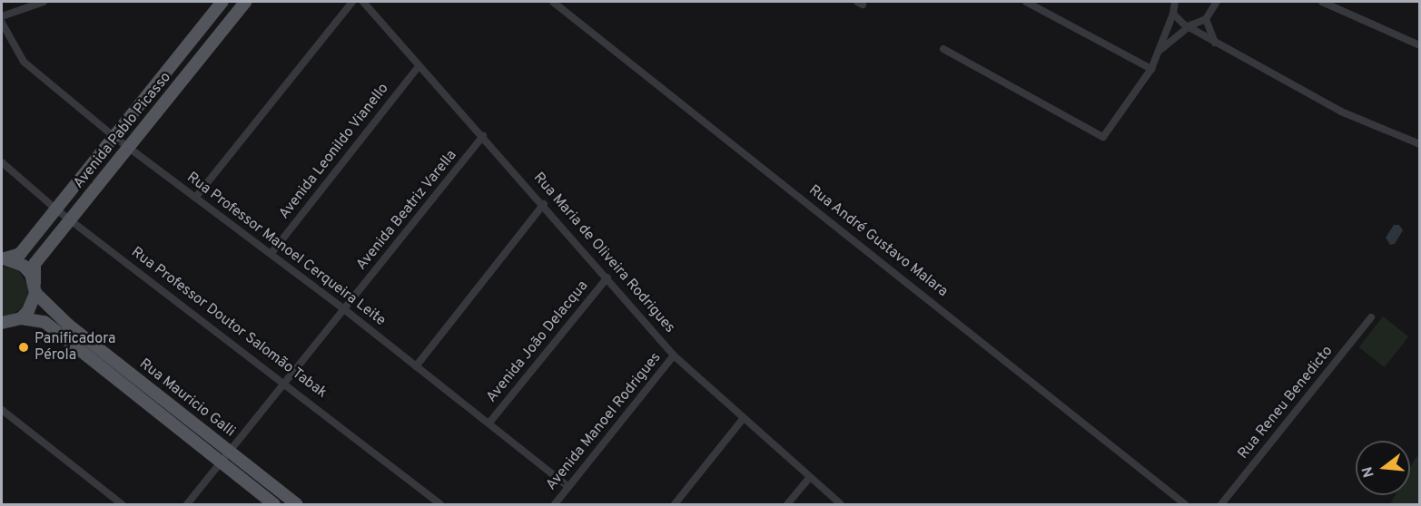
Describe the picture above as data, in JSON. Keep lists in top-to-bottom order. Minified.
{"streets":{"main road":["Avenida Pablo Picasso","Rua Mauricio Galli"],"street":["Avenida Leonildo Vianello","Avenida Beatriz Varella","Rua André Gustavo Malara","Rua Professor Manoel Cerqueira Leite","Rua Maria de Oliveira Rodrigues","Rua Professor Doutor Salomão Tabak","Avenida João Delacqua","Rua Reneu Benedicto","Avenida Manoel Rodrigues"]},"crossings":[["Avenida Pablo Picasso","Rua Professor Manoel Cerqueira Leite"],["Avenida Pablo Picasso","Rua Professor Doutor Salomão Tabak"],["Avenida Pablo Picasso","Rua Mauricio Galli"],["Avenida Leonildo Vianello","Rua Professor Manoel Cerqueira Leite"],["Avenida Leonildo Vianello","Rua Maria de Oliveira Rodrigues"],["Avenida Beatriz Varella","Rua Professor Manoel Cerqueira Leite"],["Avenida Beatriz Varella","Rua Maria de Oliveira Rodrigues"],["Avenida Beatriz Varella","Rua Professor Doutor Salomão Tabak"],["Avenida Beatriz Varella","Rua Mauricio Galli"],["Rua Professor Manoel Cerqueira Leite","Avenida João Delacqua"],["Rua Professor Manoel Cerqueira Leite","Avenida Manoel Rodrigues"],["Rua Maria de Oliveira Rodrigues","Avenida João Delacqua"],["Rua Maria de Oliveira Rodrigues","Avenida Manoel Rodrigues"]],"places":["Panificadora Pérola"],"north":"left"}
